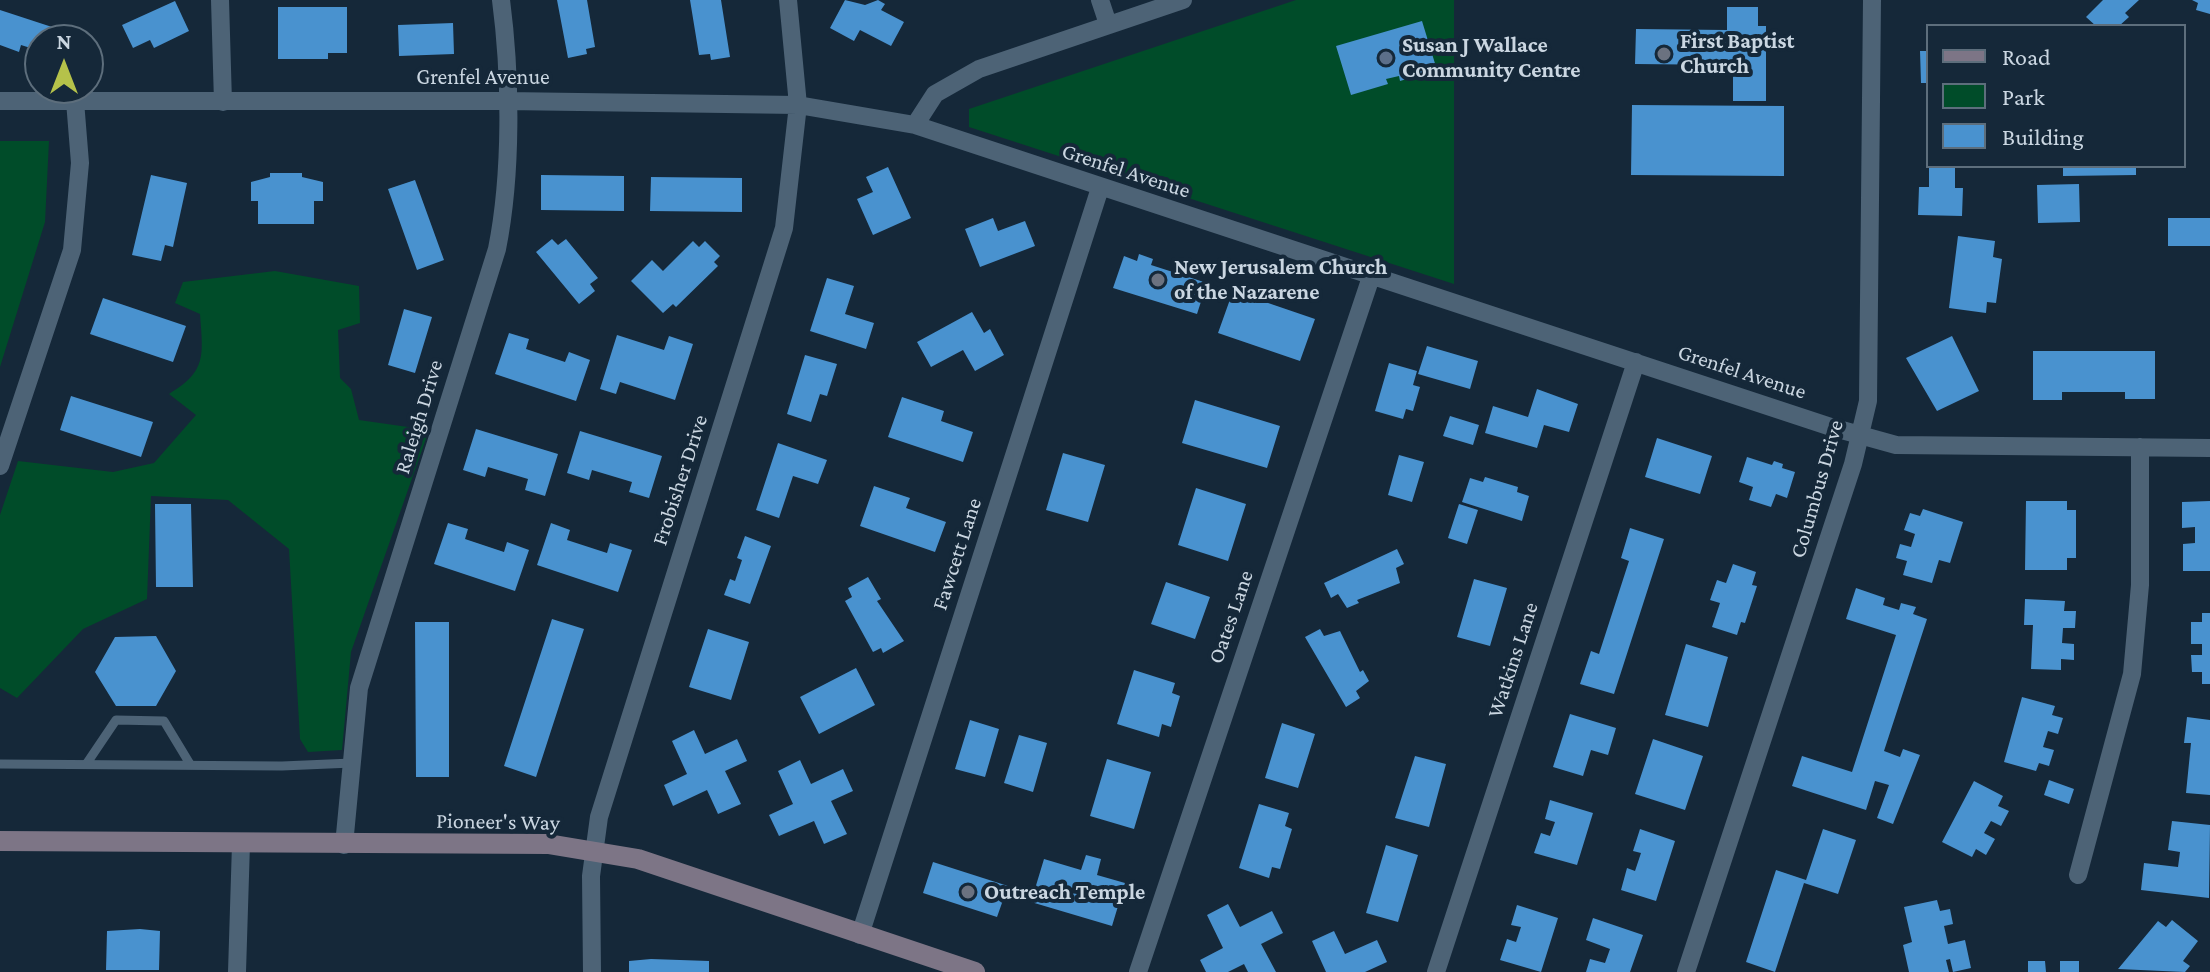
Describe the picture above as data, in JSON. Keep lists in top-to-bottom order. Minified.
{"streets":{"main road":["Pioneer's Way"],"street":["Grenfel Avenue","Raleigh Drive","Frobisher Drive","Columbus Drive","Fawcett Lane","Oates Lane","Watkins Lane"]},"crossings":[["Grenfel Avenue","Raleigh Drive"],["Grenfel Avenue","Frobisher Drive"],["Grenfel Avenue","Columbus Drive"],["Grenfel Avenue","Fawcett Lane"],["Grenfel Avenue","Oates Lane"],["Grenfel Avenue","Watkins Lane"],["Raleigh Drive","Pioneer's Way"],["Frobisher Drive","Pioneer's Way"],["Fawcett Lane","Pioneer's Way"]],"places":["First Baptist Church","Susan J Wallace Community Centre","New Jerusalem Church of the Nazarene","Outreach Temple"],"legend":["Road","Park","Building"],"north":"top"}
